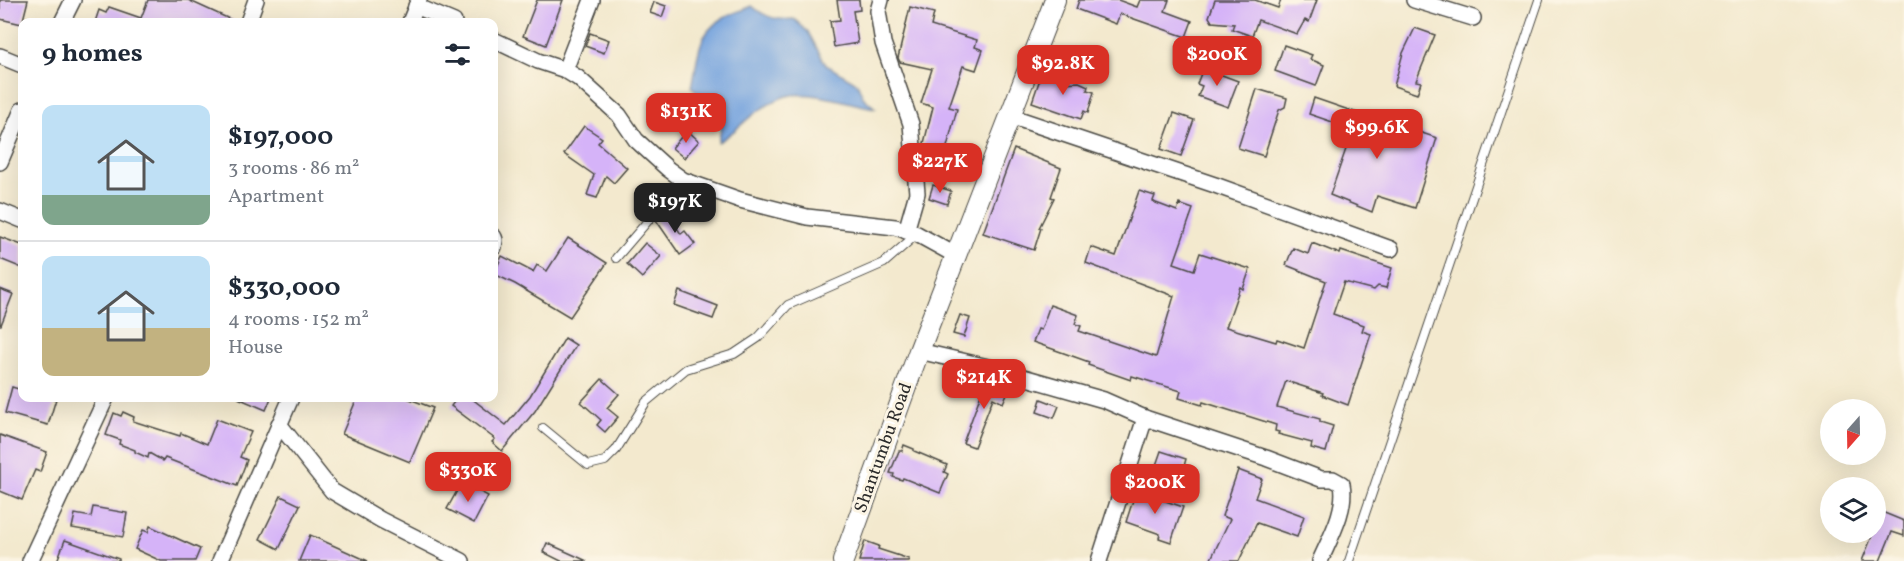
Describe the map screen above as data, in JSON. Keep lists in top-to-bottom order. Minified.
{"streets":{"street":["Shantumbu Road"]},"north":"bottom","page":{"heading":"9 homes","price":["$200K","$92.8K","$131K","$99.6K","$227K","$197K","$214K","$330K","$200K"],"list":[{"name":"$197,000","note":"3 rooms · 86 m² · Apartment"},{"name":"$330,000","note":"4 rooms · 152 m² · House"}]}}
